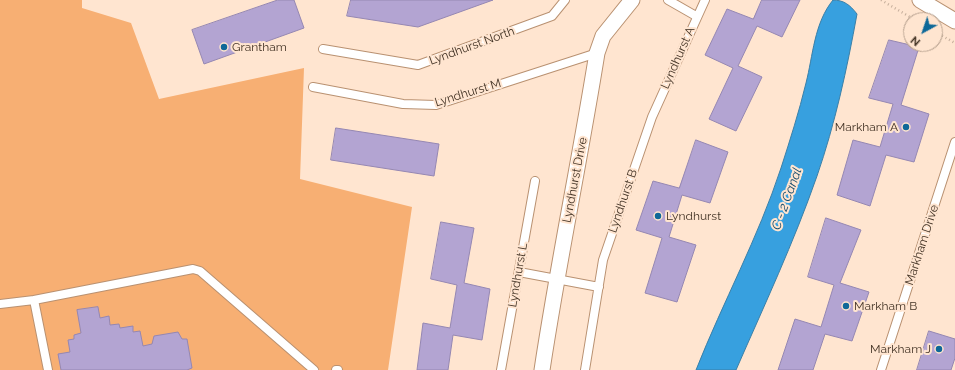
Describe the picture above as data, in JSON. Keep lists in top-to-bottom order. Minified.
{"streets":{"street":["Lyndhurst Drive"],"lane":["Lyndhurst North","Lyndhurst A","Lyndhurst M","Lyndhurst B","Markham Drive","Lyndhurst L"]},"crossings":[["Lyndhurst A","Lyndhurst B"],["Lyndhurst M","Lyndhurst Drive"]],"water":["C - 2 Canal"],"places":["Grantham","Markham A","Lyndhurst","Markham B","Markham J"],"north":"bottom left"}
